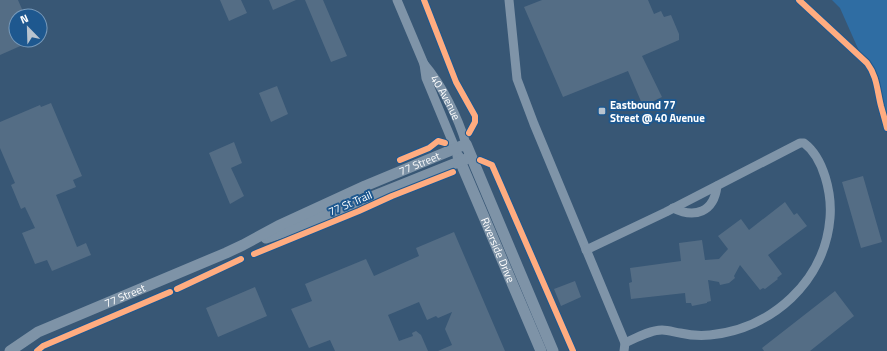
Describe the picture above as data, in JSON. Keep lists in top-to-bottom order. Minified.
{"streets":{"main road":["40 Avenue","77 Street","Riverside Drive"],"cycle path":["77 St Trail"]},"crossings":[["40 Avenue","77 Street"],["40 Avenue","Riverside Drive"],["77 Street","Riverside Drive"]],"places":{"transit":["Eastbound 77 Street @ 40 Avenue"]},"north":"top left"}
